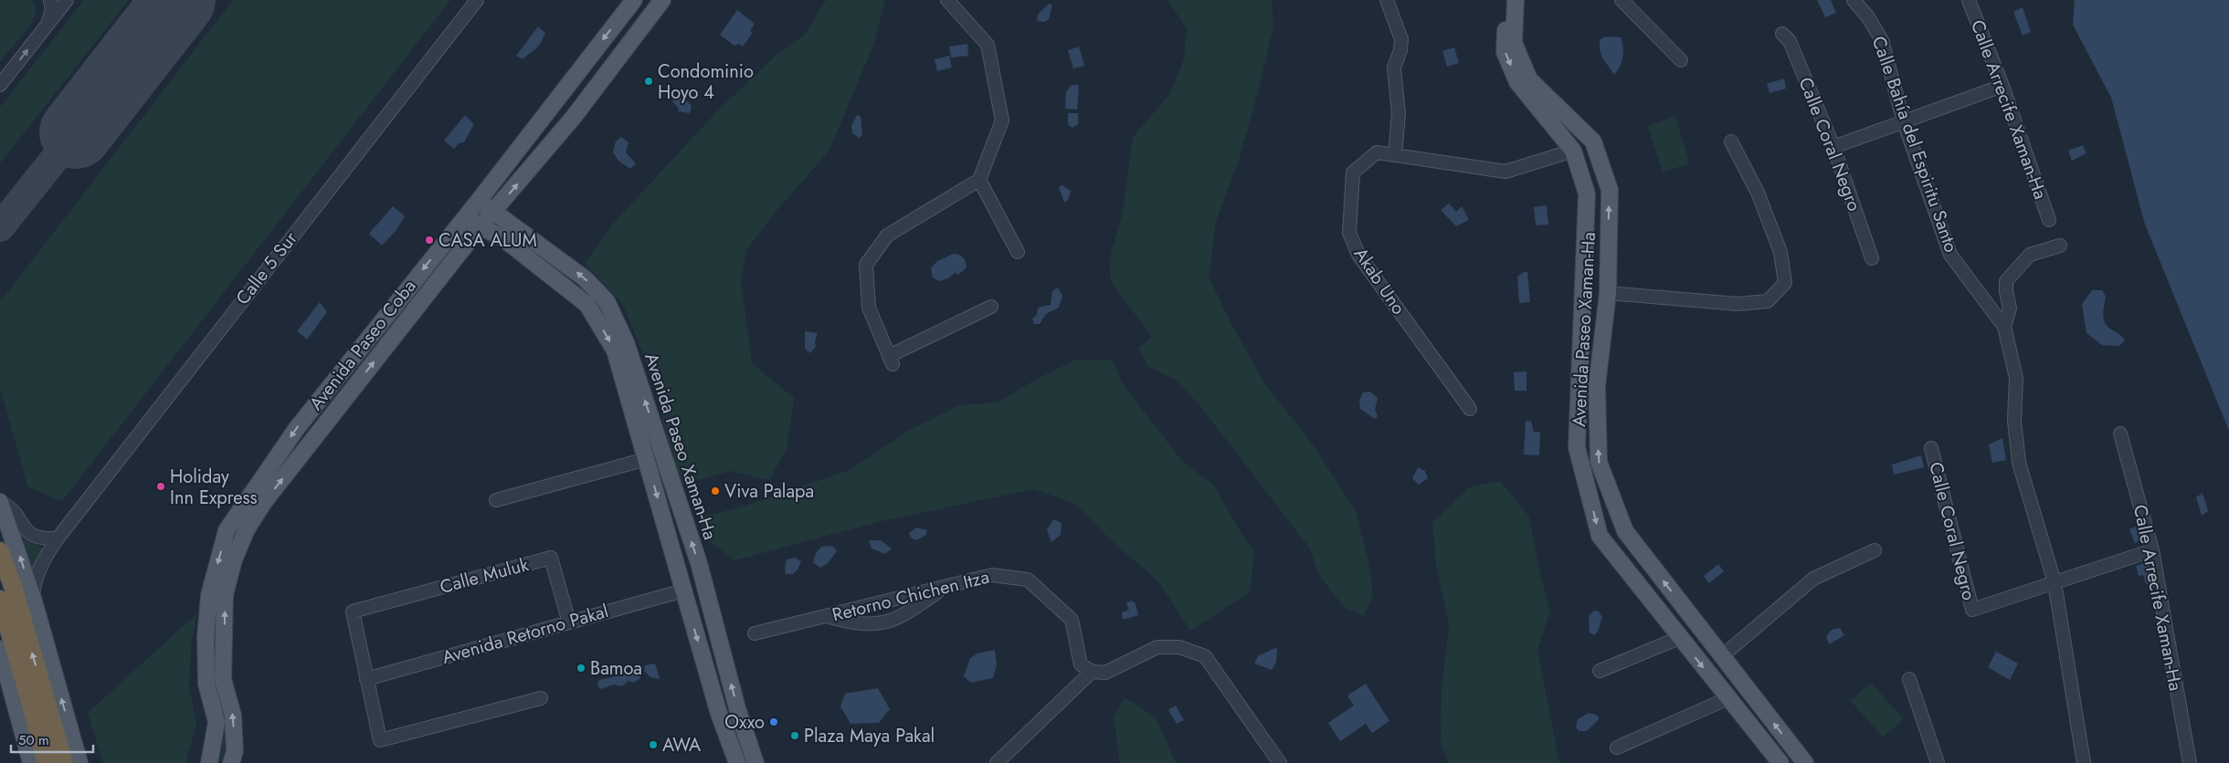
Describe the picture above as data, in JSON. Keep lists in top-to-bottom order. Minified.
{"streets":{"main road":["Avenida Paseo Xaman-Ha","Avenida Paseo Coba"],"street":["Calle Arrecife Xaman-Ha","Calle Coral Negro","Calle Bahía del Espiritu Santo","Calle 5 Sur","Akab Uno","Calle Muluk","Retorno Chichen Itza","Avenida Retorno Pakal"]},"crossings":[["Calle Coral Negro","Calle Bahía del Espiritu Santo"],["Akab Uno","Avenida Paseo Xaman-Ha"],["Avenida Paseo Xaman-Ha","Avenida Paseo Coba"],["Avenida Paseo Xaman-Ha","Avenida Retorno Pakal"],["Calle Muluk","Avenida Retorno Pakal"]],"places":["Condominio Hoyo 4","CASA ALUM","Holiday Inn Express","Viva Palapa","Bamoa","Oxxo","Plaza Maya Pakal","AWA"],"scale_bar":"50 m"}
